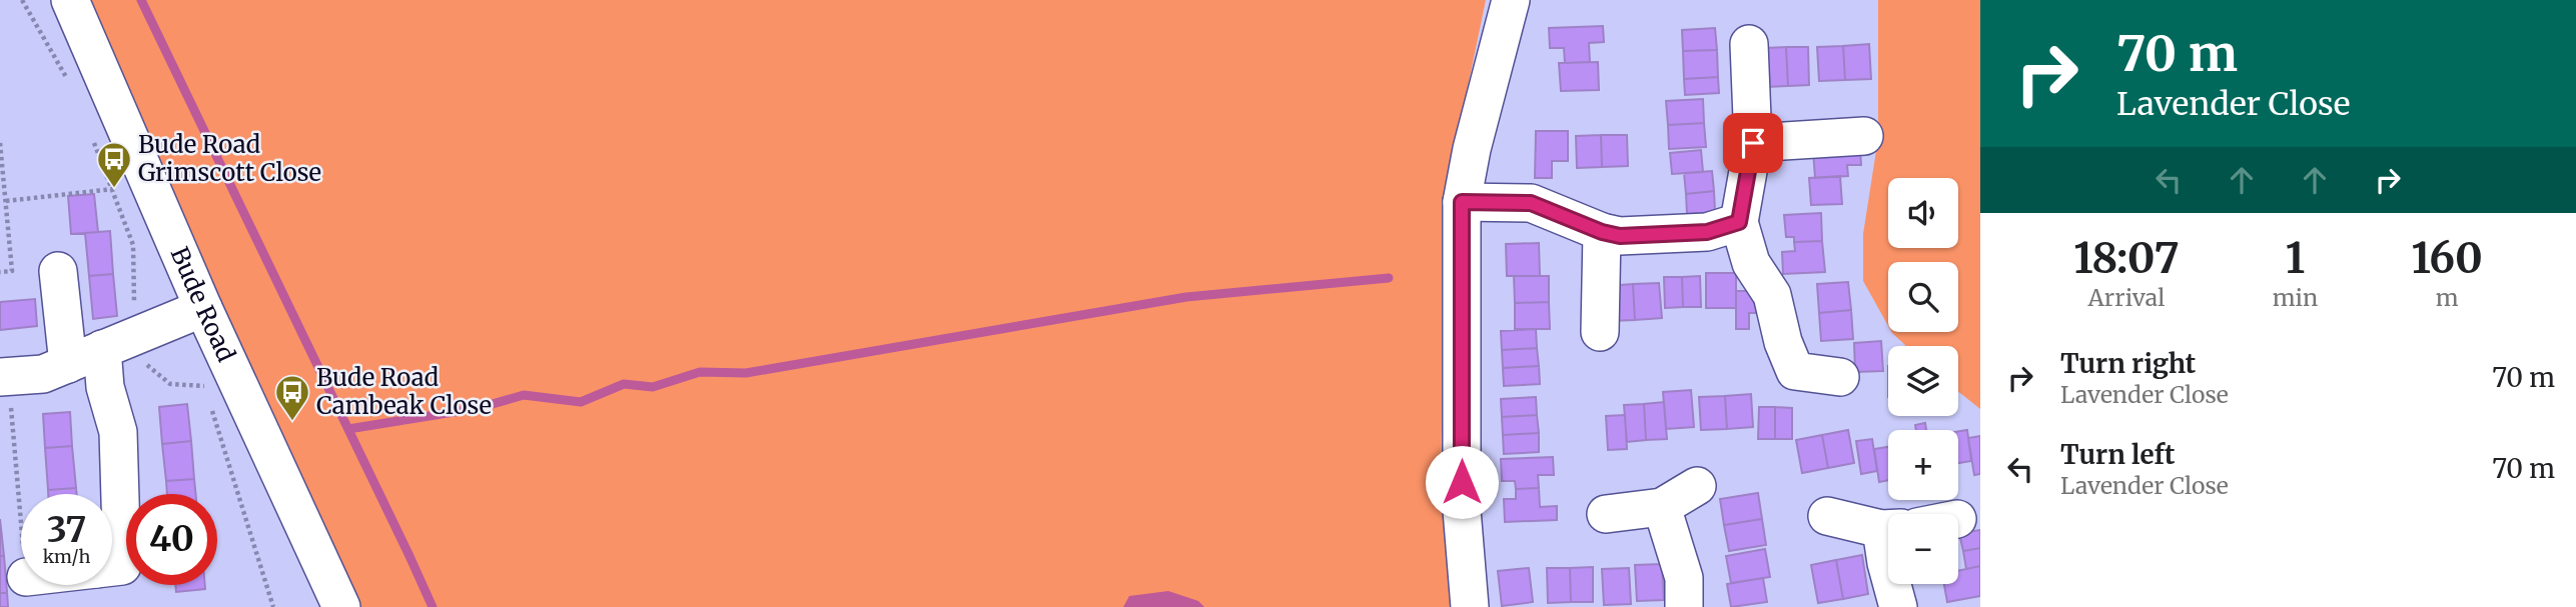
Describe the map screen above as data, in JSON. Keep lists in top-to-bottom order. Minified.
{"streets":{"street":["Bude Road"]},"places":{"bus stop":["Bude Road Grimscott Close","Bude Road Cambeak Close"]},"page":{"turn":["70 m","Lavender Close"],"map_buttons":["+","−"],"eta":["18:07","Arrival","1","min","160","m"],"list":[{"name":"Turn right","note":"Lavender Close","value":"70 m"},{"name":"Turn left","note":"Lavender Close","value":"70 m"}],"speed":"37 km/h","limit":"40"}}
